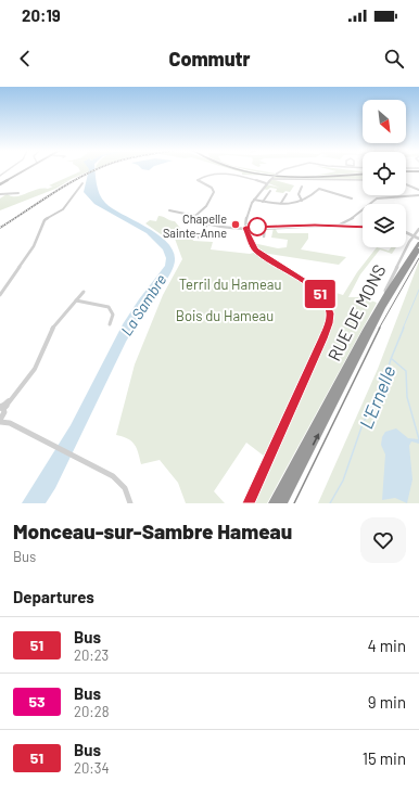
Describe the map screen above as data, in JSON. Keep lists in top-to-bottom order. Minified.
{"streets":{"highway":["RUE DE MONS"]},"one_way":["RUE DE MONS"],"water":["La Sambre","L'Ernelle"],"parks":["Terril du Hameau","Bois du Hameau"],"places":["Chapelle Sainte-Anne"],"lines":["bus line 51"],"north":"bottom right","page":{"status":"20:19","header":"Commutr","on_map":"51","heading":[["Monceau-sur-Sambre Hameau","Bus"],"Departures"],"list":[{"mark":"51","name":"Bus","note":"20:23","value":"4 min"},{"mark":"53","name":"Bus","note":"20:28","value":"9 min"},{"mark":"51","name":"Bus","note":"20:34","value":"15 min"}]}}
